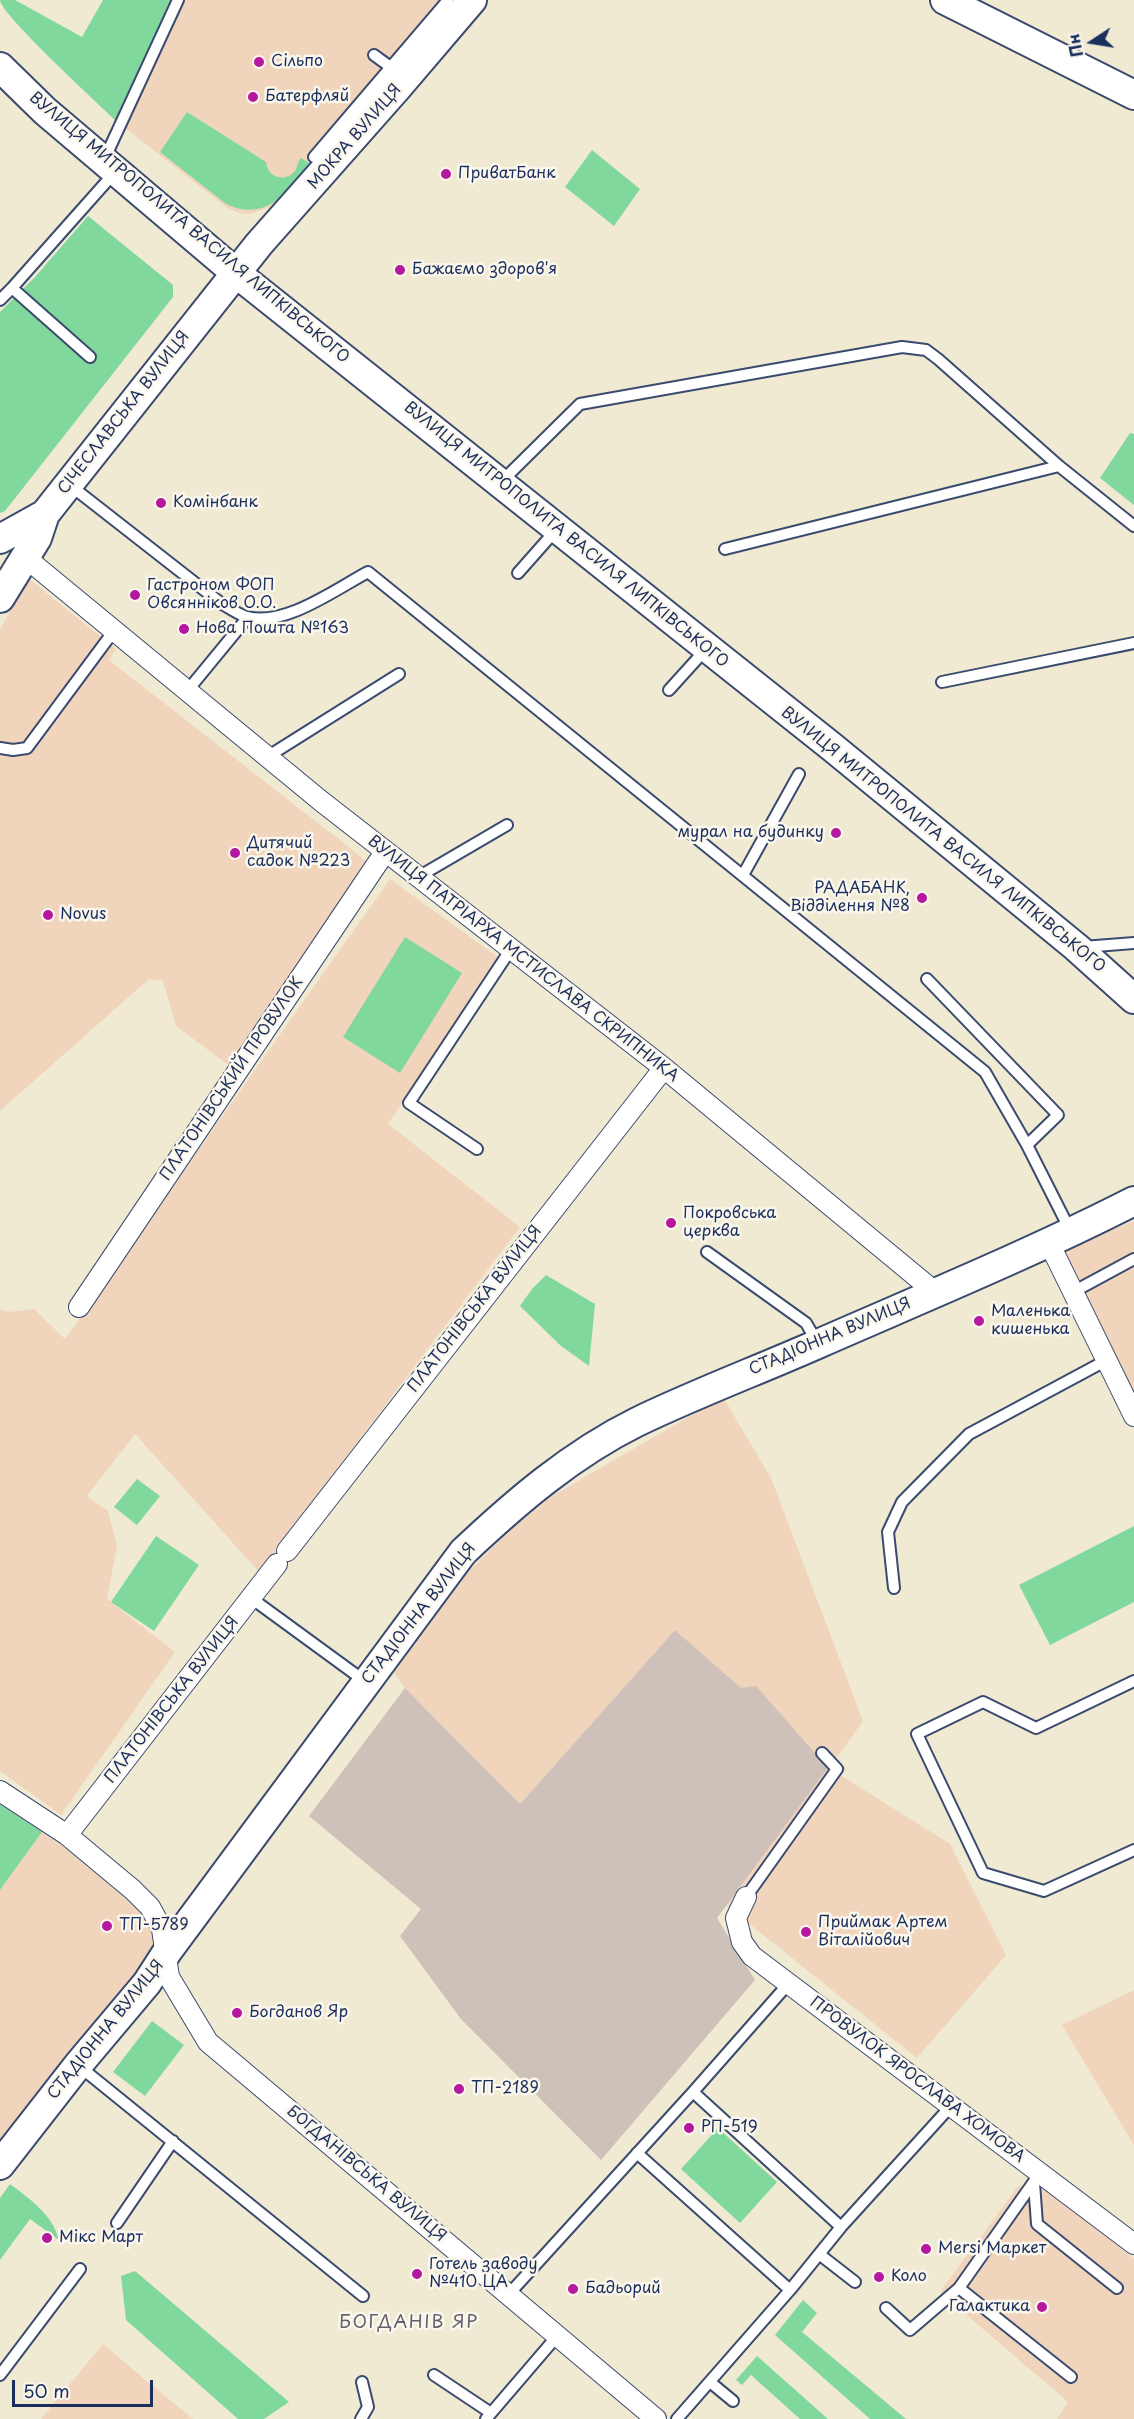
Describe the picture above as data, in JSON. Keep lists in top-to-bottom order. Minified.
{"streets":{"street":["МОКРА ВУЛИЦЯ","ВУЛИЦЯ МИТРОПОЛИТА ВАСИЛЯ ЛИПКІВСЬКОГО","СІЧЕСЛАВСЬКА ВУЛИЦЯ","ВУЛИЦЯ ПАТРІАРХА МСТИСЛАВА СКРИПНИКА","ПЛАТОНІВСЬКИЙ ПРОВУЛОК","ПЛАТОНІВСЬКА ВУЛИЦЯ","СТАДІОННА ВУЛИЦЯ","ПРОВУЛОК ЯРОСЛАВА ХОМОВА","БОГДАНІВСЬКА ВУЛИЦЯ"]},"crossings":[["МОКРА ВУЛИЦЯ","ВУЛИЦЯ МИТРОПОЛИТА ВАСИЛЯ ЛИПКІВСЬКОГО"],["МОКРА ВУЛИЦЯ","СІЧЕСЛАВСЬКА ВУЛИЦЯ"],["ВУЛИЦЯ МИТРОПОЛИТА ВАСИЛЯ ЛИПКІВСЬКОГО","СІЧЕСЛАВСЬКА ВУЛИЦЯ"],["ВУЛИЦЯ ПАТРІАРХА МСТИСЛАВА СКРИПНИКА","ПЛАТОНІВСЬКИЙ ПРОВУЛОК"],["ВУЛИЦЯ ПАТРІАРХА МСТИСЛАВА СКРИПНИКА","ПЛАТОНІВСЬКА ВУЛИЦЯ"],["ВУЛИЦЯ ПАТРІАРХА МСТИСЛАВА СКРИПНИКА","СТАДІОННА ВУЛИЦЯ"],["ПЛАТОНІВСЬКА ВУЛИЦЯ","БОГДАНІВСЬКА ВУЛИЦЯ"],["СТАДІОННА ВУЛИЦЯ","БОГДАНІВСЬКА ВУЛИЦЯ"]],"districts":["БОГДАНІВ ЯР"],"places":["Сільпо","Батерфляй","ПриватБанк","Бажаємо здоров'я","Комінбанк","Гастроном ФОП Овсянніков О.О.","Нова Пошта №163","мурал на будинку","Дитячий садок №223","РАДАБАНК, Відділення №8","Novus","Покровська церква","Маленька кишенька","ТП-5789","Приймак Артем Віталійович","Богданов Яр","ТП-2189","РП-519","Мікс Март","Mersi Маркет","Готель заводу №410 ЦА","Коло","Бадьорий","Галактика"],"scale_bar":"50 m","north":"left"}
